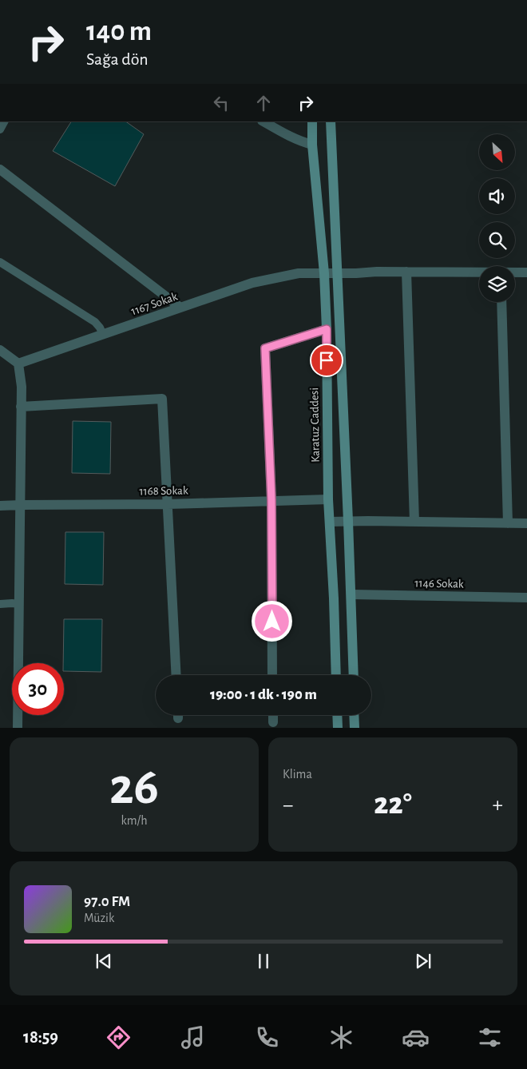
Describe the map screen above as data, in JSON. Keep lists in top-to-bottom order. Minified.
{"streets":{"street":["1167 Sokak","Karatuz Caddesi","1168 Sokak","1146 Sokak"]},"crossings":[["1167 Sokak","Karatuz Caddesi"],["Karatuz Caddesi","1168 Sokak"]],"north":"bottom right","page":{"turn":["140 m","Sağa dön"],"limit":"30","trip":"19:00 · 1 dk · 190 m","tile":[["26","km/h"],"Klima"],"heat":["−","22°","+"],"song":["97.0 FM","Müzik"],"tabs":"18:59"}}
